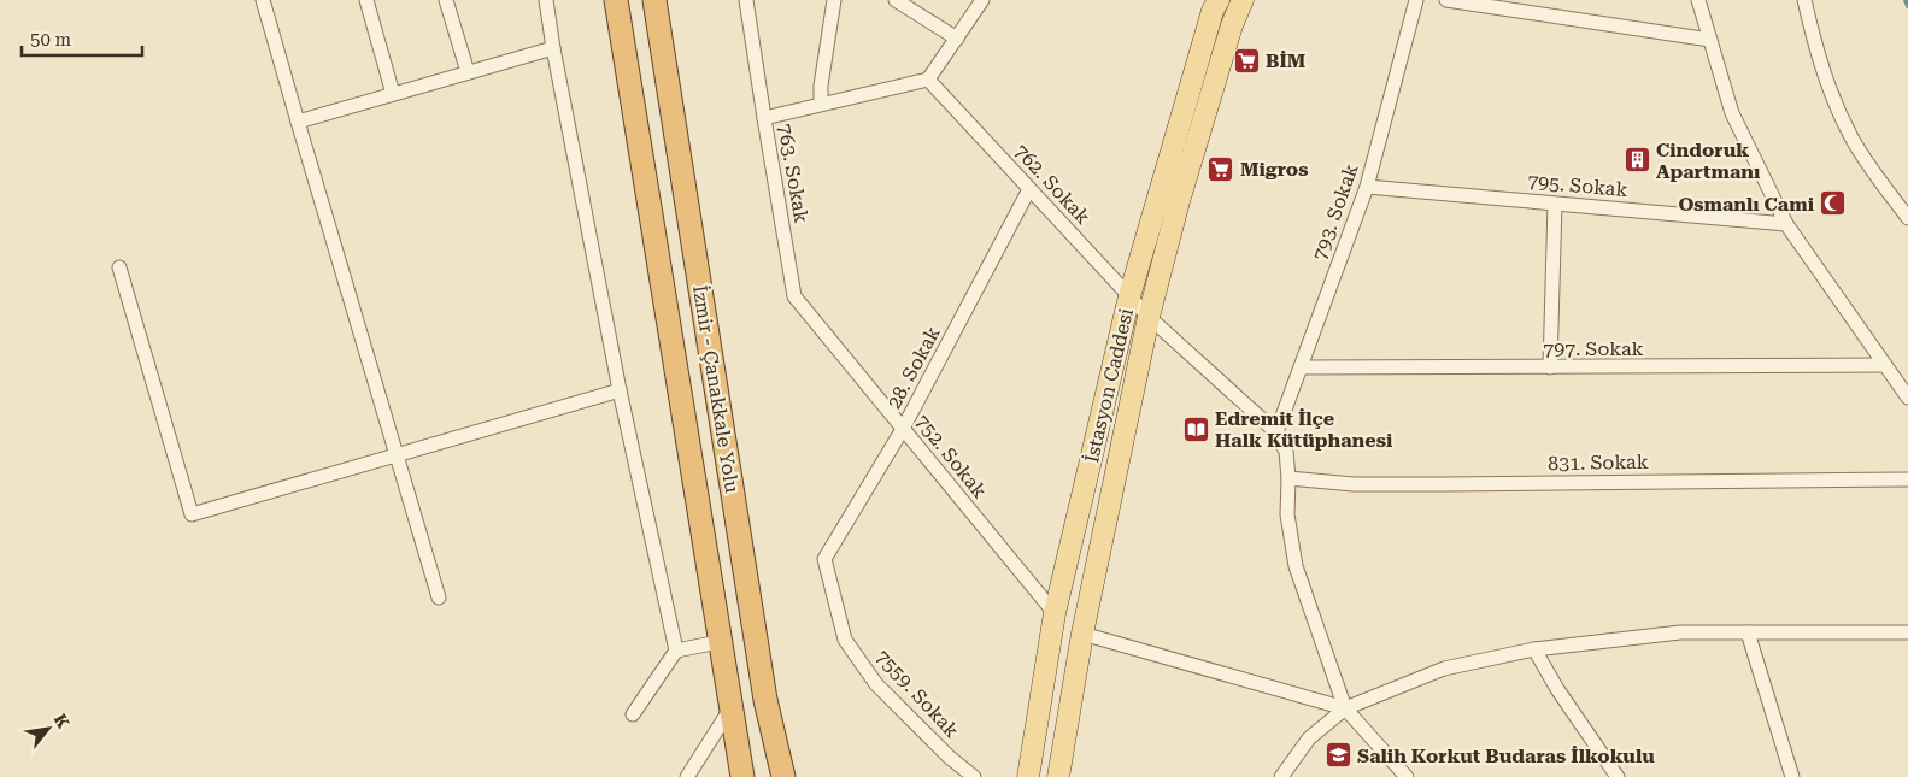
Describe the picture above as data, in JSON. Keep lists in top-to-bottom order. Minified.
{"streets":{"highway":["İzmir - Çanakkale Yolu"],"main road":["İstasyon Caddesi"],"street":["763. Sokak","762. Sokak","795. Sokak","793. Sokak","797. Sokak","28. Sokak","752. Sokak","831. Sokak","7559. Sokak"]},"crossings":[["763. Sokak","762. Sokak"],["763. Sokak","752. Sokak"],["762. Sokak","793. Sokak"],["762. Sokak","28. Sokak"],["762. Sokak","İstasyon Caddesi"],["795. Sokak","793. Sokak"],["793. Sokak","797. Sokak"],["28. Sokak","752. Sokak"],["28. Sokak","7559. Sokak"],["İstasyon Caddesi","752. Sokak"]],"places":{"supermarket":["BİM","Migros"],"building":["Cindoruk Apartmanı"],"mosque":["Osmanlı Cami"],"library":["Edremit İlçe Halk Kütüphanesi"],"school or university":["Salih Korkut Budaras İlkokulu"]},"scale_bar":"50 m","north":"top right"}
